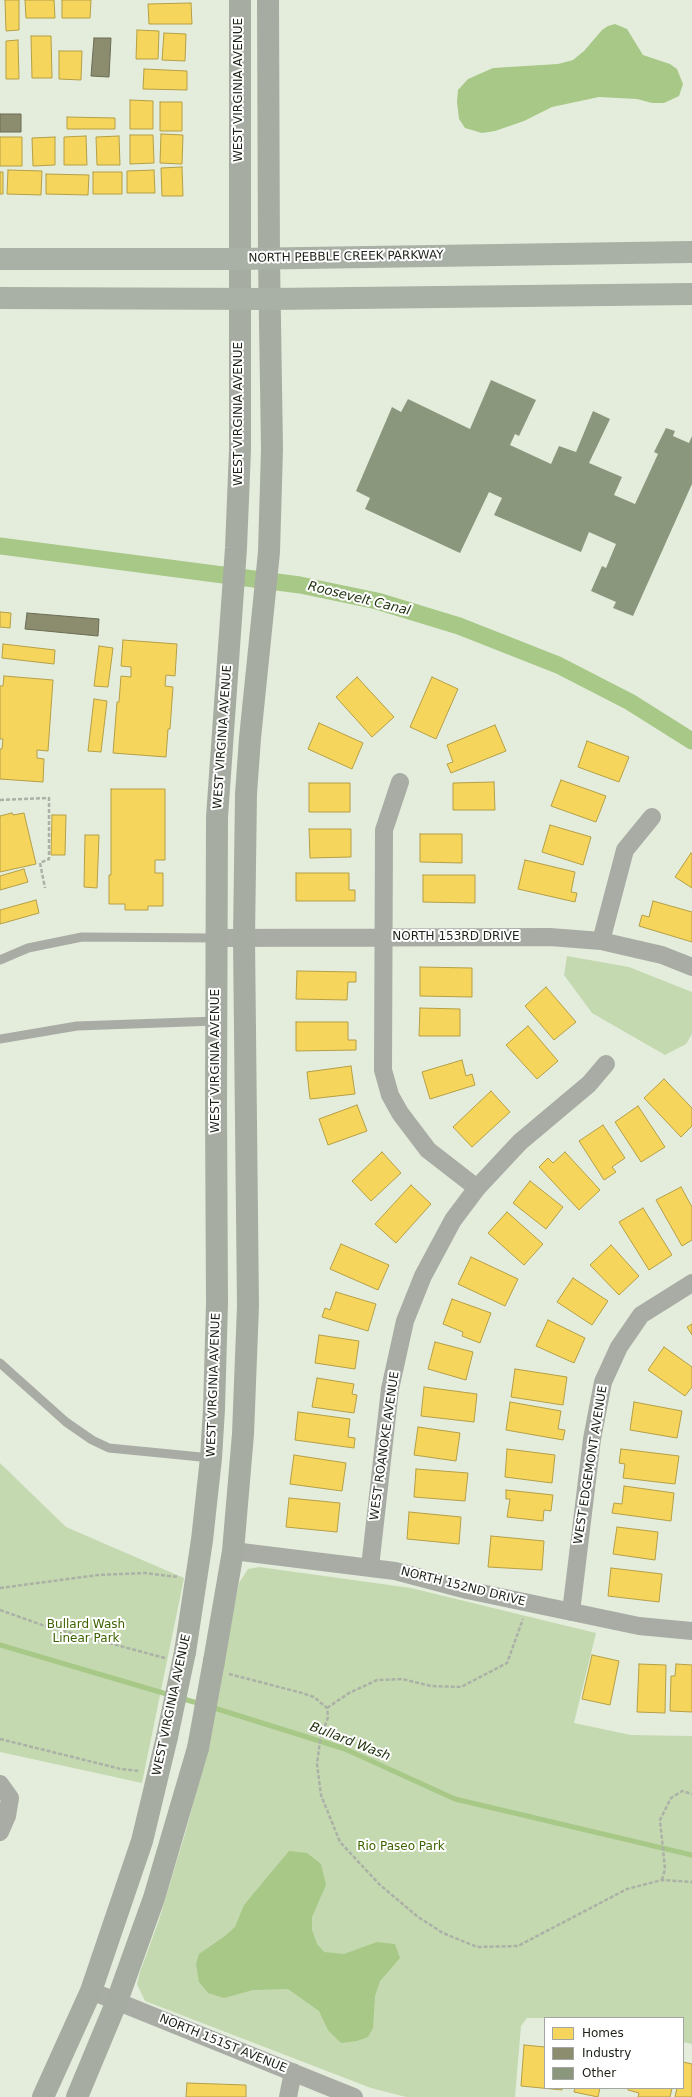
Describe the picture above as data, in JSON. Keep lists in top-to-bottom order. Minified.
{"streets":{"main road":["WEST VIRGINIA AVENUE","NORTH PEBBLE CREEK PARKWAY"],"street":["NORTH 153RD DRIVE","WEST ROANOKE AVENUE","WEST EDGEMONT AVENUE","NORTH 152ND DRIVE","NORTH 151ST AVENUE"]},"crossings":[["WEST VIRGINIA AVENUE","NORTH PEBBLE CREEK PARKWAY"],["WEST VIRGINIA AVENUE","NORTH 153RD DRIVE"],["WEST VIRGINIA AVENUE","NORTH 151ST AVENUE"],["WEST ROANOKE AVENUE","NORTH 152ND DRIVE"],["WEST EDGEMONT AVENUE","NORTH 152ND DRIVE"]],"water":["Roosevelt Canal","Bullard Wash"],"parks":["Bullard Wash Linear Park","Rio Paseo Park"],"legend":["Homes","Industry","Other"]}
